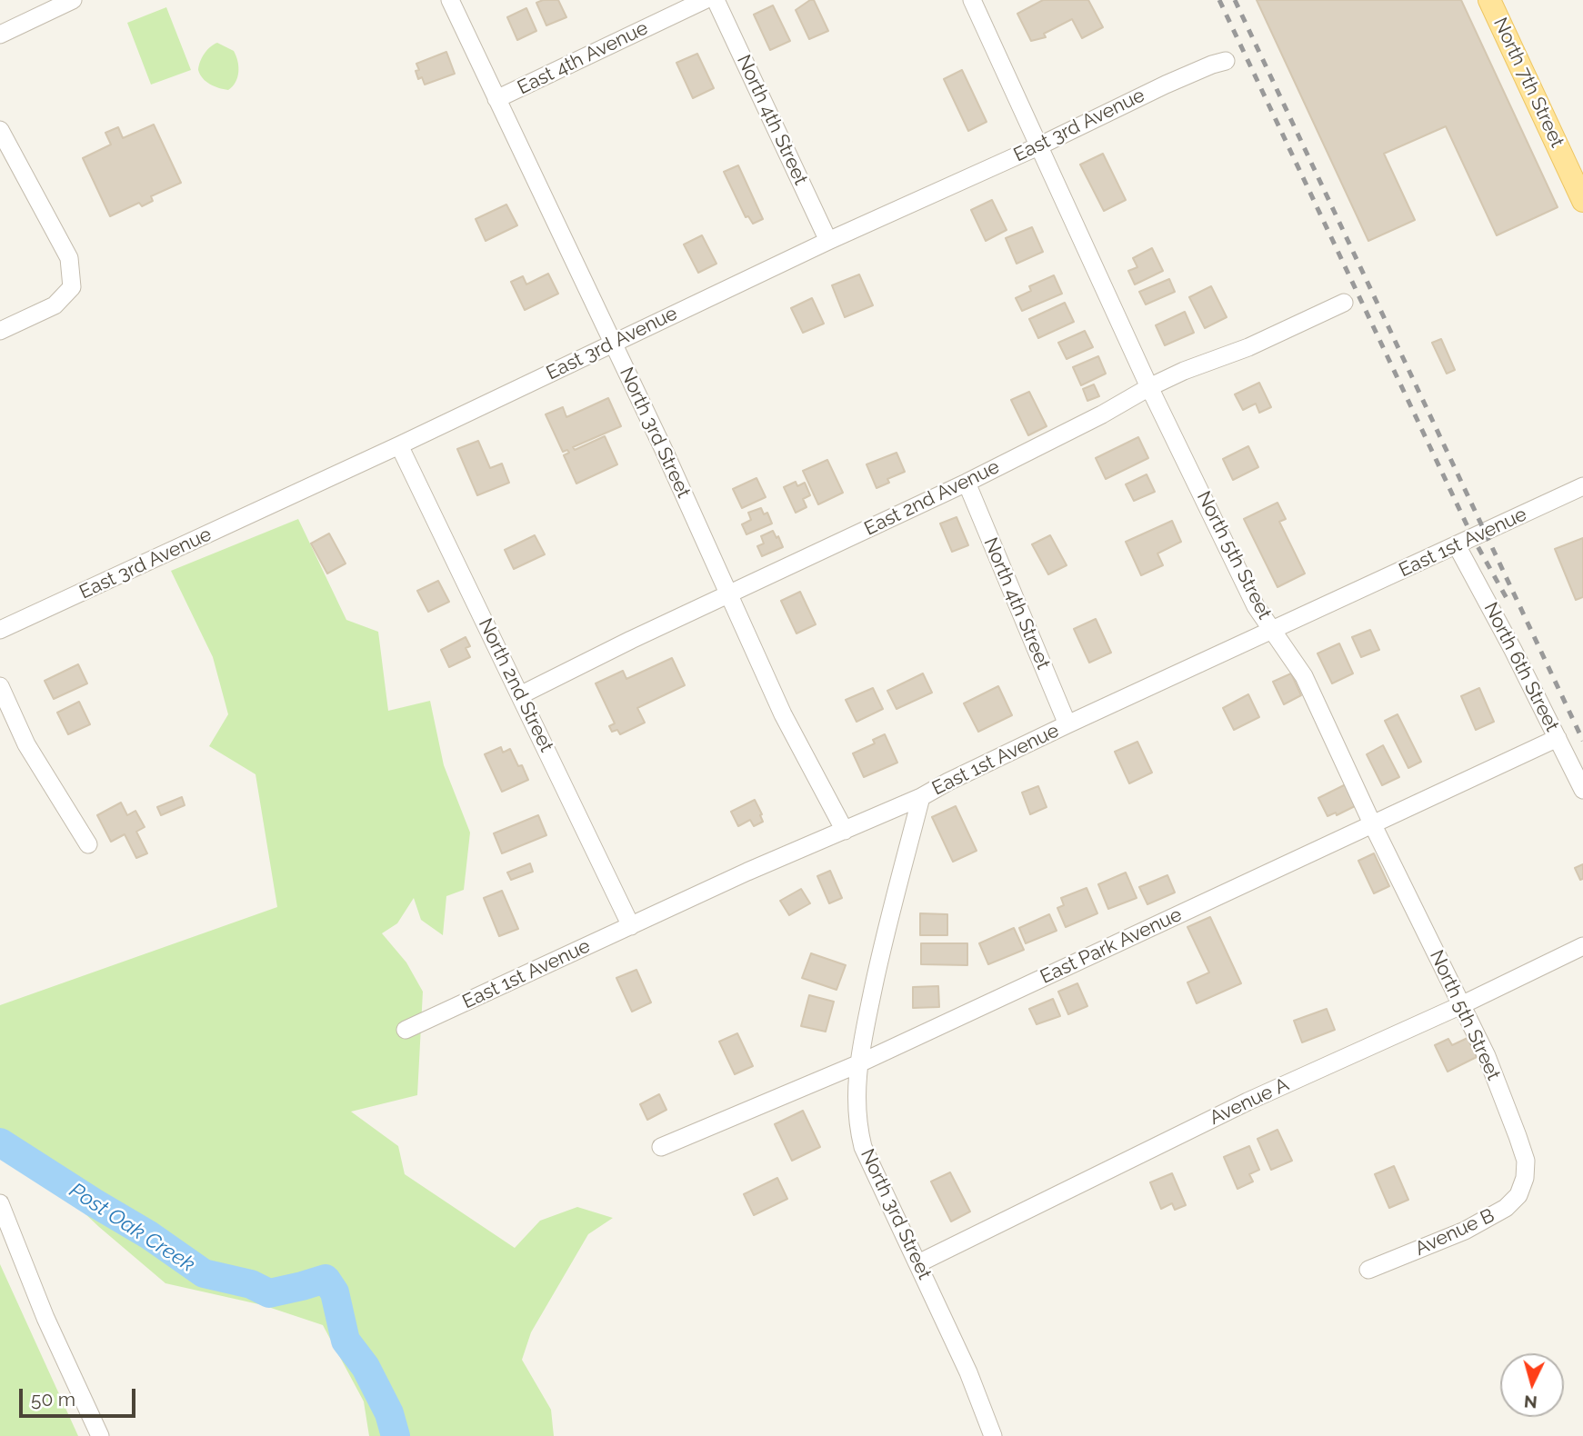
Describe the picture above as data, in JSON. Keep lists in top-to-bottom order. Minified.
{"streets":{"main road":["North 7th Street"],"street":["East 4th Avenue","North 4th Street","East 3rd Avenue","North 3rd Street","East 2nd Avenue","East 1st Avenue","North 5th Street","North 6th Street","North 2nd Street","East Park Avenue","Avenue A","Avenue B"]},"crossings":[["East 4th Avenue","North 3rd Street"],["North 4th Street","East 3rd Avenue"],["North 4th Street","East 2nd Avenue"],["North 4th Street","East 1st Avenue"],["East 3rd Avenue","North 3rd Street"],["East 3rd Avenue","North 5th Street"],["East 3rd Avenue","North 2nd Street"],["North 3rd Street","East 2nd Avenue"],["North 3rd Street","East 1st Avenue"],["North 3rd Street","East Park Avenue"],["North 3rd Street","Avenue A"],["East 2nd Avenue","North 5th Street"],["East 2nd Avenue","North 2nd Street"],["East 1st Avenue","North 5th Street"],["East 1st Avenue","North 6th Street"],["East 1st Avenue","North 2nd Street"],["North 5th Street","East Park Avenue"],["North 5th Street","Avenue A"],["North 5th Street","Avenue B"],["North 6th Street","East Park Avenue"]],"water":["Post Oak Creek"],"scale_bar":"50 m","north":"bottom"}
